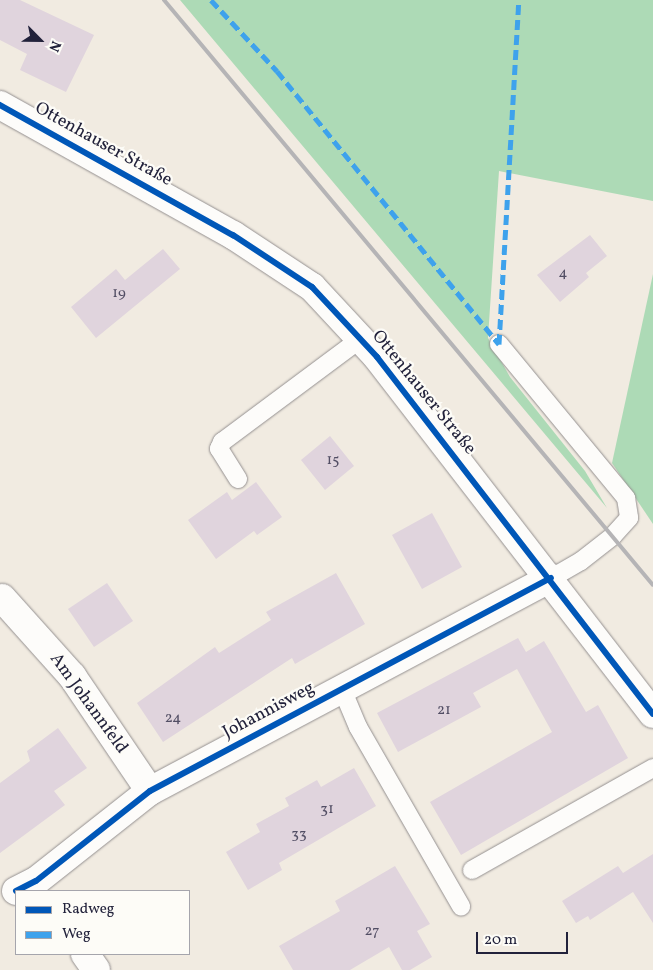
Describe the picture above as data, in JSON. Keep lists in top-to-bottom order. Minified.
{"streets":{"street":["Ottenhauser Straße","Am Johannfeld","Johannisweg"]},"crossings":[["Ottenhauser Straße","Johannisweg"],["Am Johannfeld","Johannisweg"]],"house_numbers":["4","19","15","21","24","31","33","27"],"legend":["Radweg","Weg"],"scale_bar":"20 m","north":"bottom right"}
